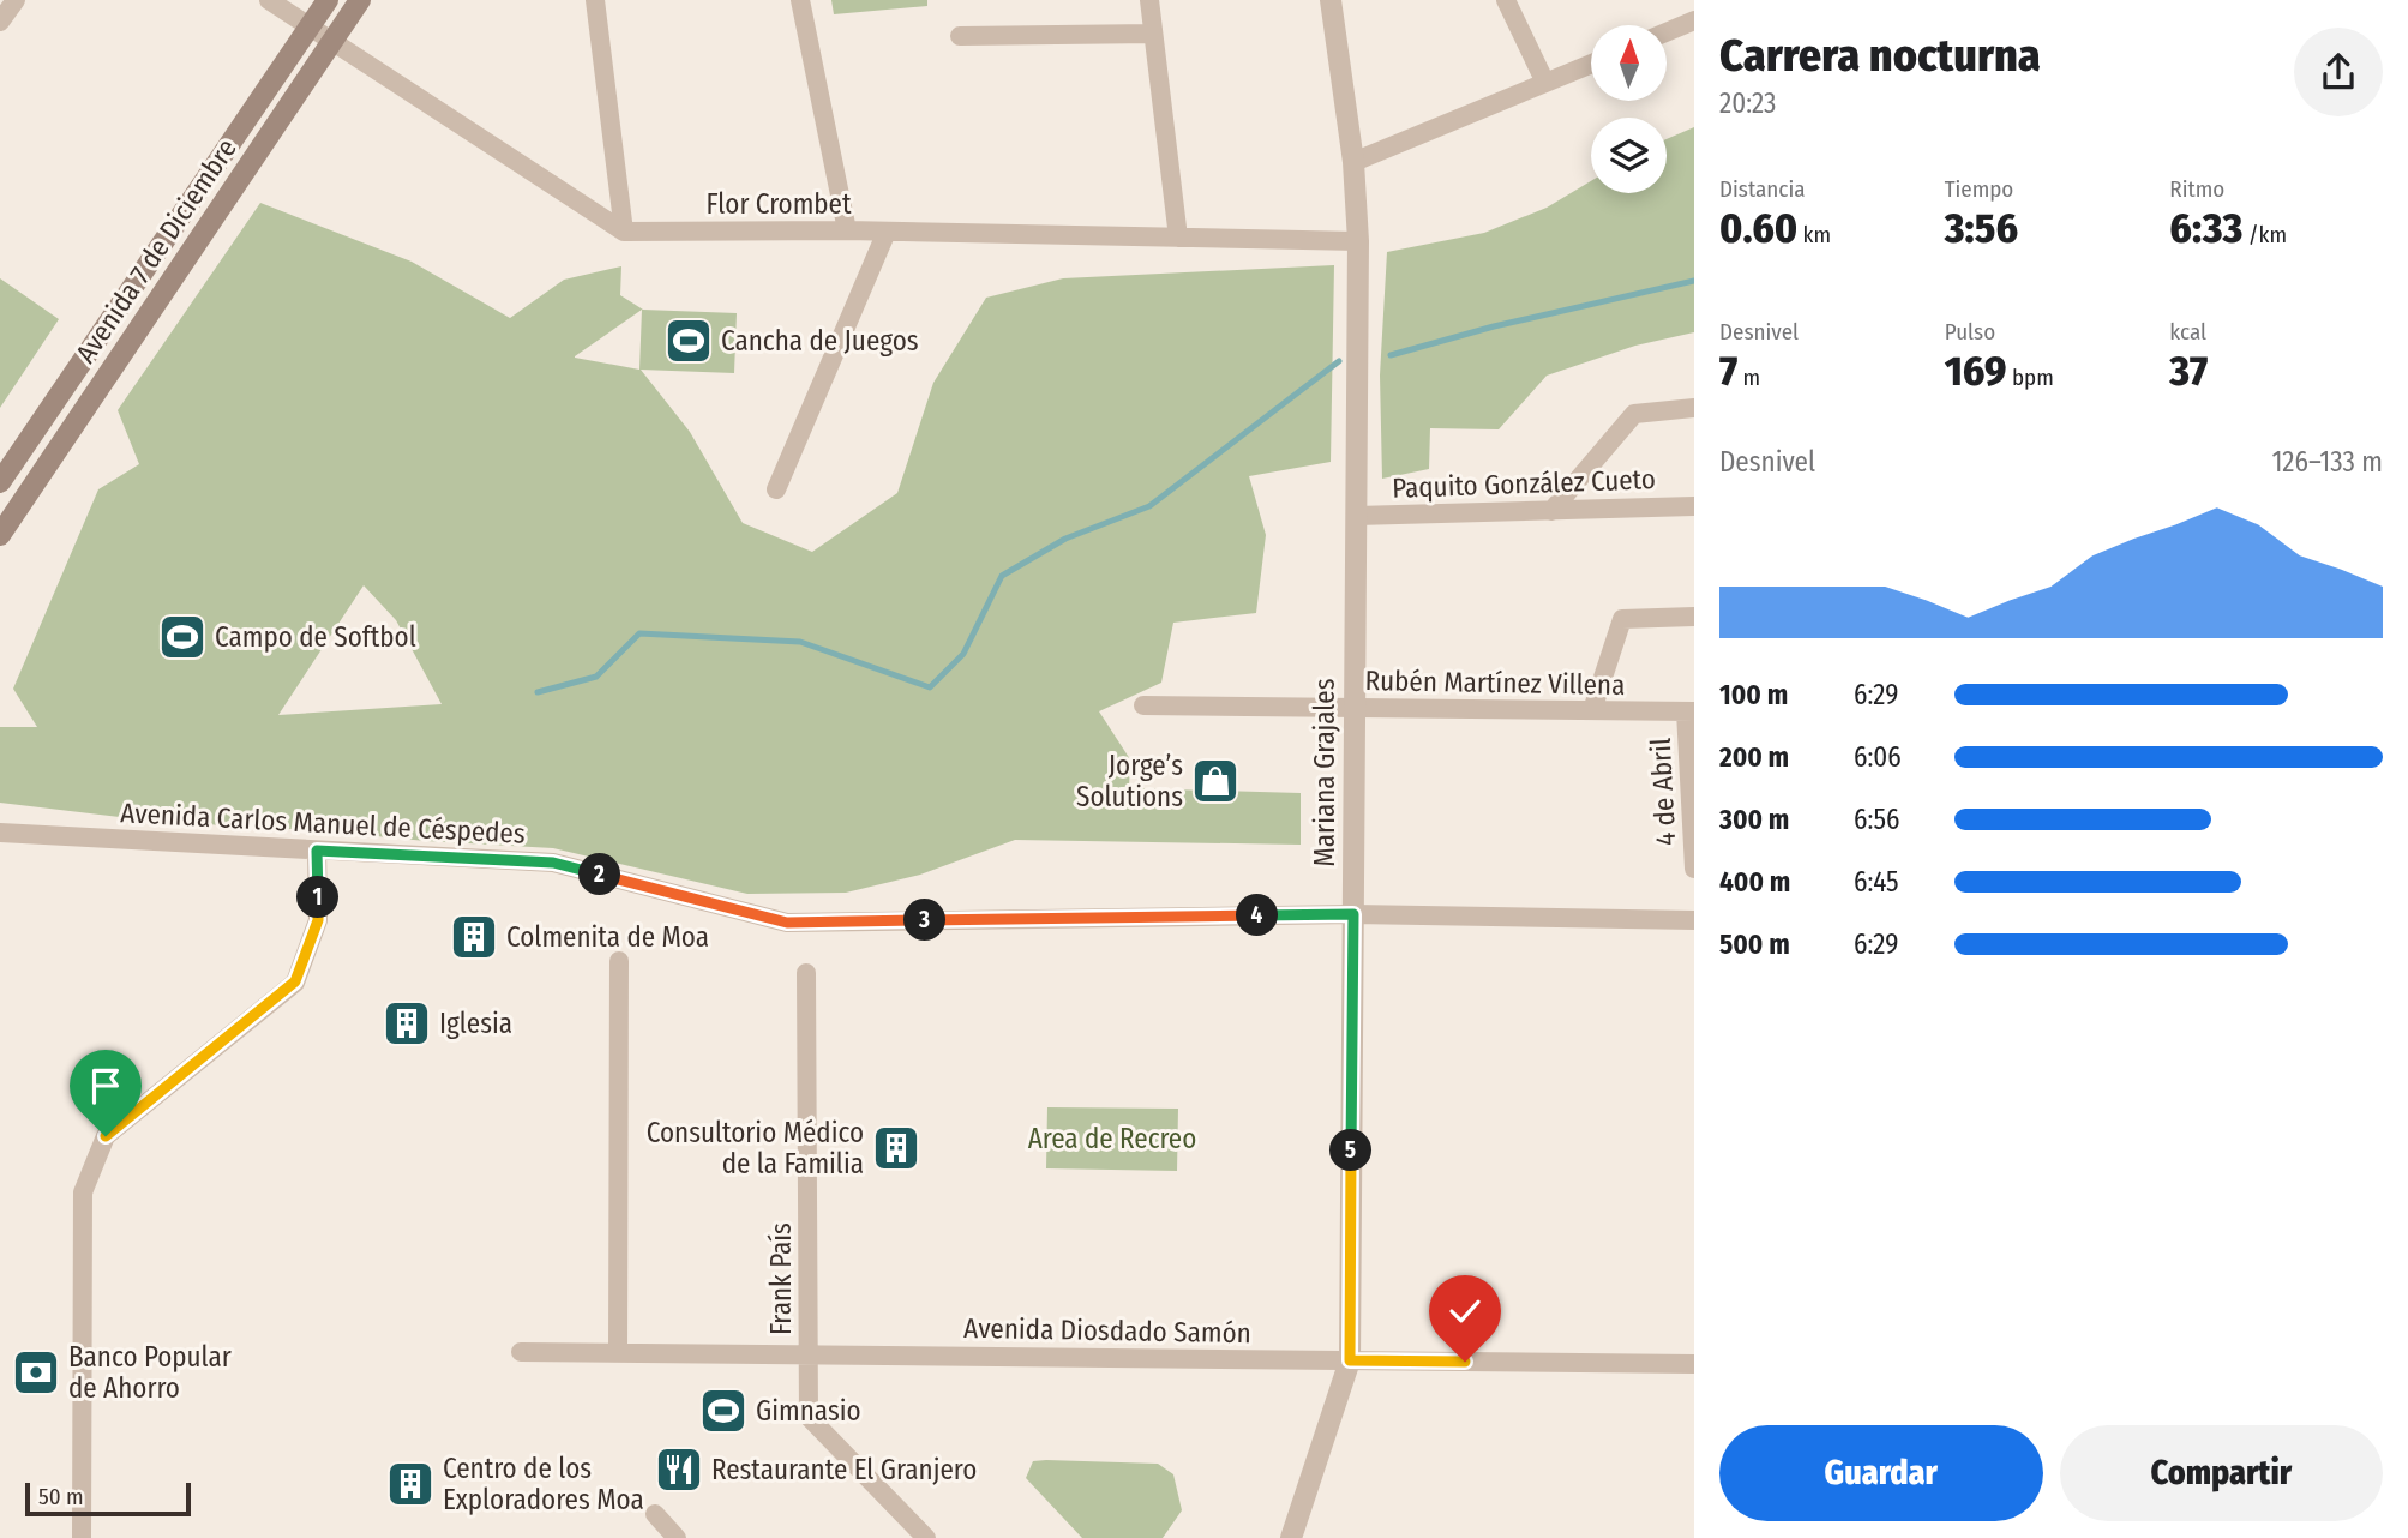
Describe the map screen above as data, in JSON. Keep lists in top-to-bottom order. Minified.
{"streets":{"main road":["Avenida 7 de Diciembre"],"street":["Flor Crombet","Paquito González Cueto","Rubén Martínez Villena","Mariana Grajales","4 de Abril","Avenida Carlos Manuel de Céspedes","Frank País","Avenida Diosdado Samón"]},"crossings":[["Flor Crombet","Mariana Grajales"],["Paquito González Cueto","Mariana Grajales"],["Rubén Martínez Villena","Mariana Grajales"],["Rubén Martínez Villena","4 de Abril"],["Mariana Grajales","Avenida Carlos Manuel de Céspedes"],["Mariana Grajales","Avenida Diosdado Samón"],["Frank País","Avenida Diosdado Samón"]],"parks":["Area de Recreo"],"places":{"sports":["Cancha de Juegos","Campo de Softbol","Gimnasio"],"shop":["Jorge’s Solutions"],"building":["Colmenita de Moa","Iglesia","Consultorio Médico de la Familia","Centro de los Exploradores Moa"],"bank":["Banco Popular de Ahorro"],"restaurant":["Restaurante El Granjero"]},"scale_bar":"50 m","north":"top","page":{"heading":["Carrera nocturna","20:23"],"stats":[["Distancia","0.60 km"],["Tiempo","3:56"],["Ritmo","6:33 /km"],["Desnivel","7 m"],["Pulso","169 bpm"],["kcal","37"]],"chart":["Desnivel","126–133 m"],"list":[{"name":"100 m","note":"6:29"},{"name":"200 m","note":"6:06"},{"name":"300 m","note":"6:56"},{"name":"400 m","note":"6:45"},{"name":"500 m","note":"6:29"}],"pins":["2","1","4","3","5"],"buttons":["Guardar","Compartir"],"scale":"50 m"}}
